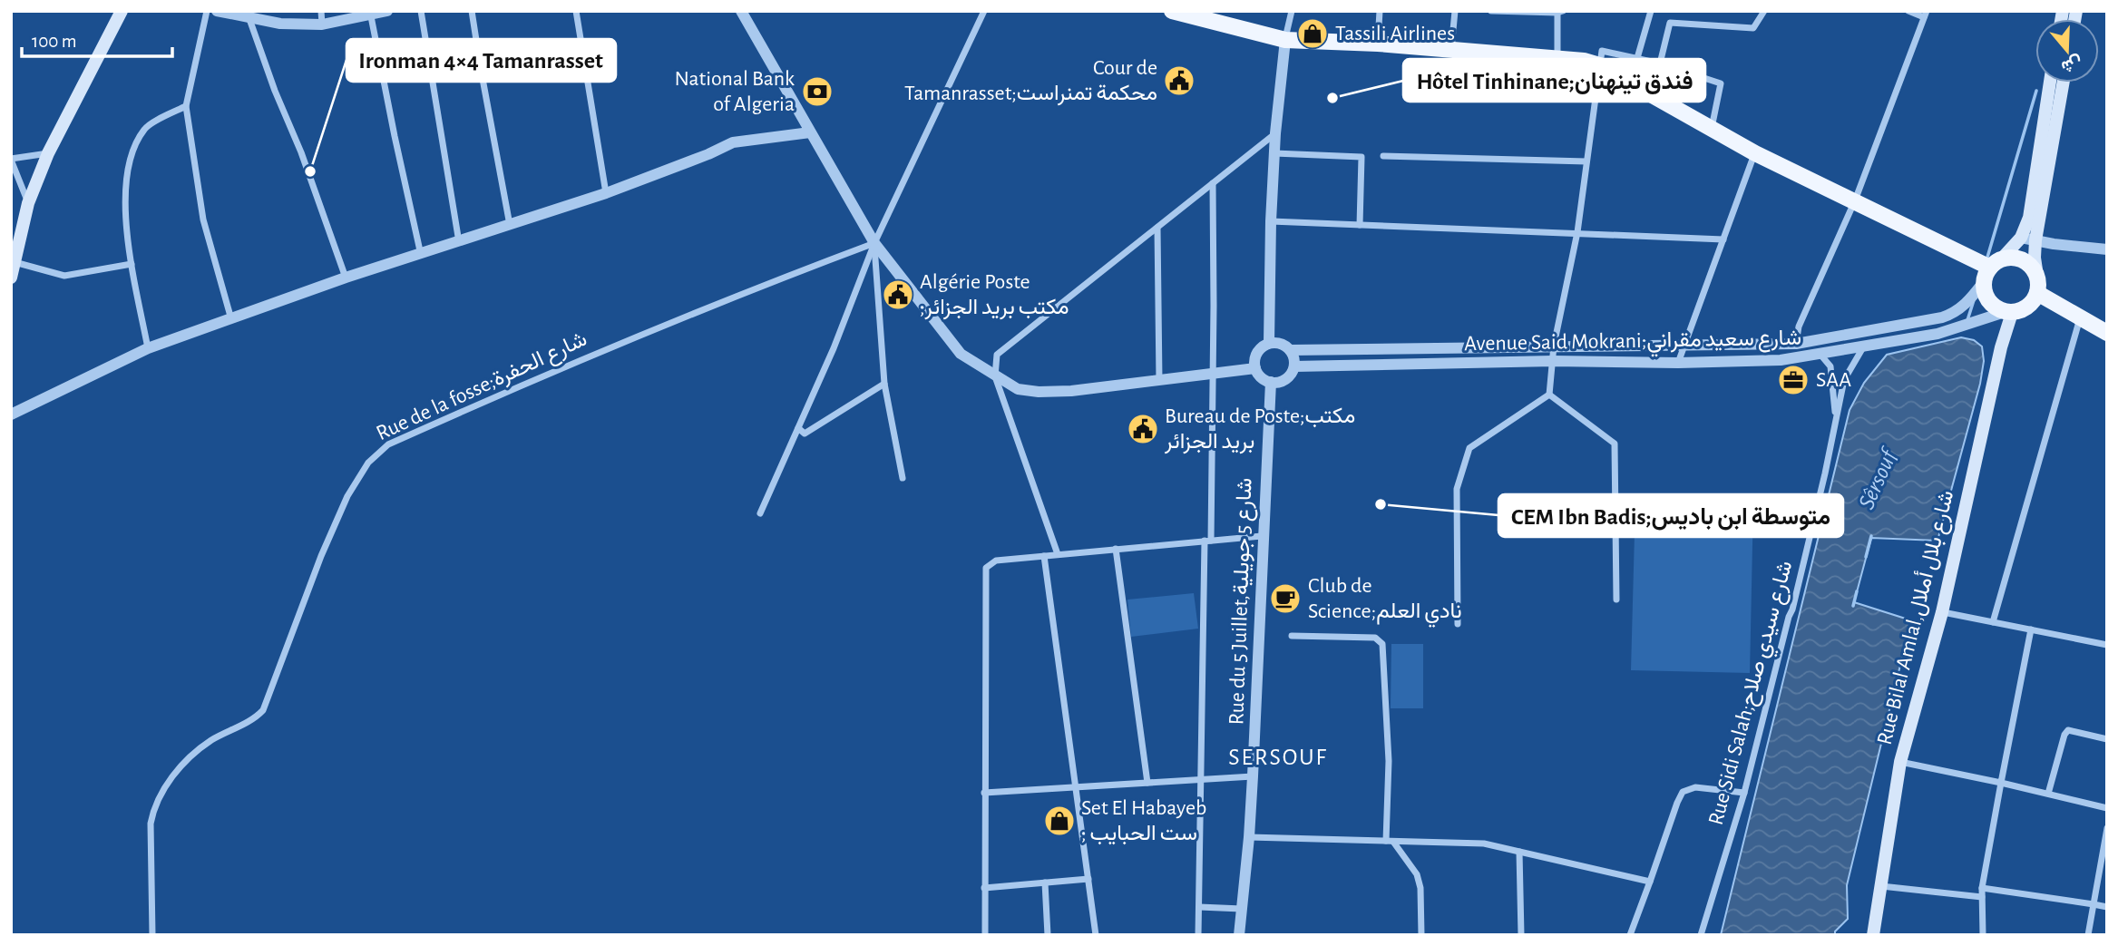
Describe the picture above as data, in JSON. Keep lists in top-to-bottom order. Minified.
{"streets":{"main road":["Rue Bilal Amlal,شارع بلال أملال"],"street":["Avenue Said Mokrani;شارع سعيد مقراني","Rue de la fosse;شارع الحفرة","Rue du 5 Juillet,شارع 5 جويلية","Rue Sidi Salah;شارع سيدي صلاح"]},"crossings":[["Avenue Said Mokrani;شارع سعيد مقراني","Rue du 5 Juillet,شارع 5 جويلية"],["Avenue Said Mokrani;شارع سعيد مقراني","Rue Bilal Amlal,شارع بلال أملال"],["Avenue Said Mokrani;شارع سعيد مقراني","Rue Sidi Salah;شارع سيدي صلاح"]],"districts":["SERSOUF"],"water":["Sêrsouf"],"places":{"shop":["Tassili Airlines","Set El Habayeb ; ست الحبايب"],"public building":["Cour de Tamanrasset;محكمة تمنراست","Algérie Poste ;مكتب بريد الجزائر","Bureau de Poste;مكتب بريد الجزائر"],"bank":["National Bank of Algeria"],"other":["Hôtel Tinhinane;فندق تينهنان","Ironman 4×4 Tamanrasset","CEM Ibn Badis;متوسطة ابن باديس"],"office":["SAA"],"cafe":["Club de Science;نادي العلم"]},"scale_bar":"100 m","north":"bottom"}
